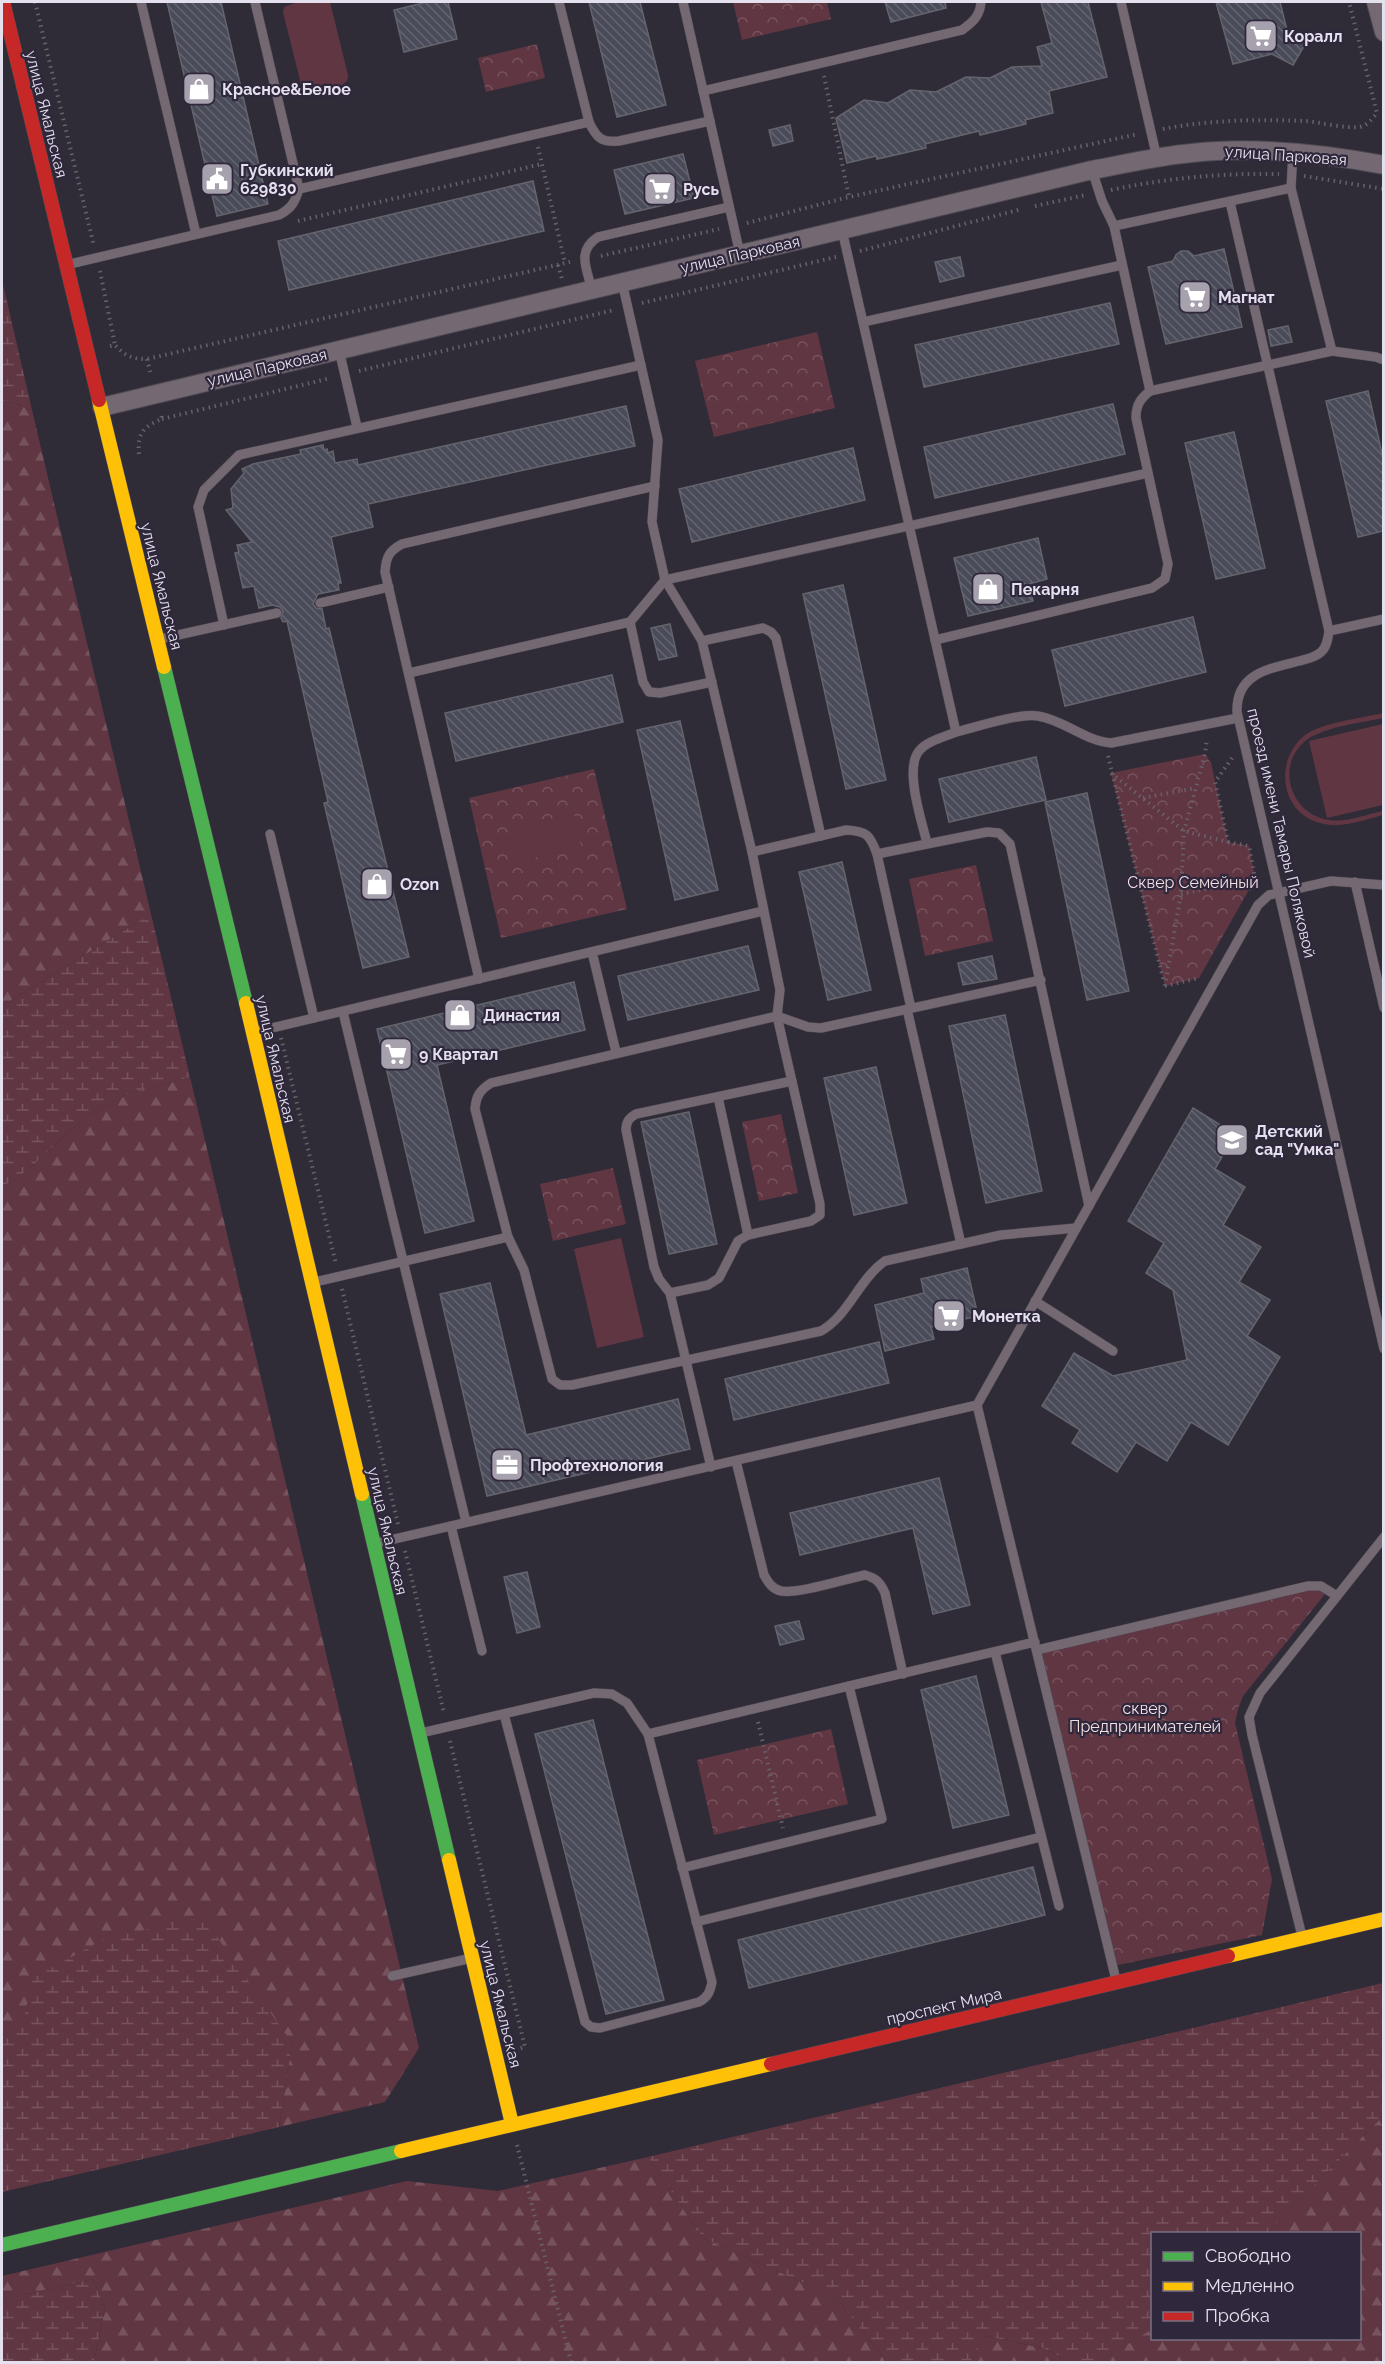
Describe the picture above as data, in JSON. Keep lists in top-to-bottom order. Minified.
{"streets":{"street":["улица Ямальская","улица Парковая","проспект Мира"],"lane":["проезд имени Тамары Поляковой"]},"crossings":[["улица Ямальская","улица Парковая"],["улица Ямальская","проспект Мира"]],"parks":["Сквер Семейный","сквер Предпринимателей"],"places":{"supermarket":["Коралл","Русь","Магнат","9 Квартал","Монетка"],"shop":["Красное&Белое","Пекарня","Ozon","Династия"],"public building":["Губкинский 629830"],"school or university":["Детский сад \"Умка\""],"office":["Профтехнология"]},"legend":["Свободно","Медленно","Пробка"]}
